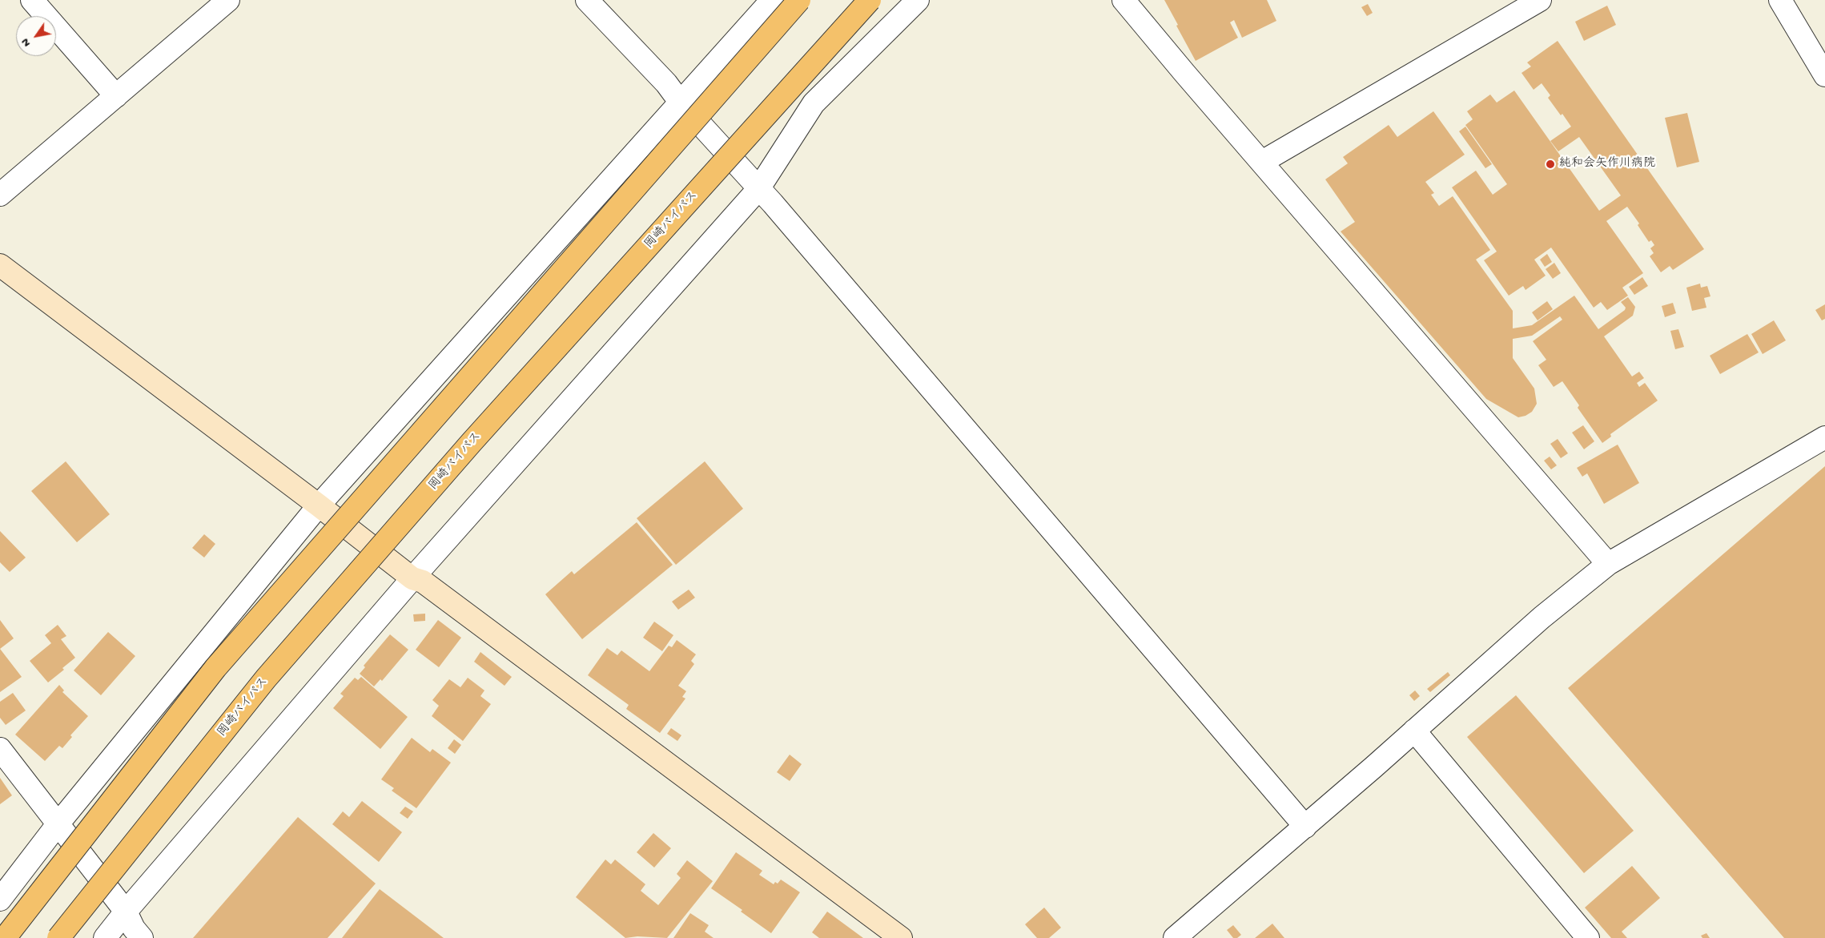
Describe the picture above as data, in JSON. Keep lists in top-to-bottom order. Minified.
{"streets":{"highway":["岡崎バイパス"]},"places":["純和会矢作川病院"],"north":"bottom left"}
